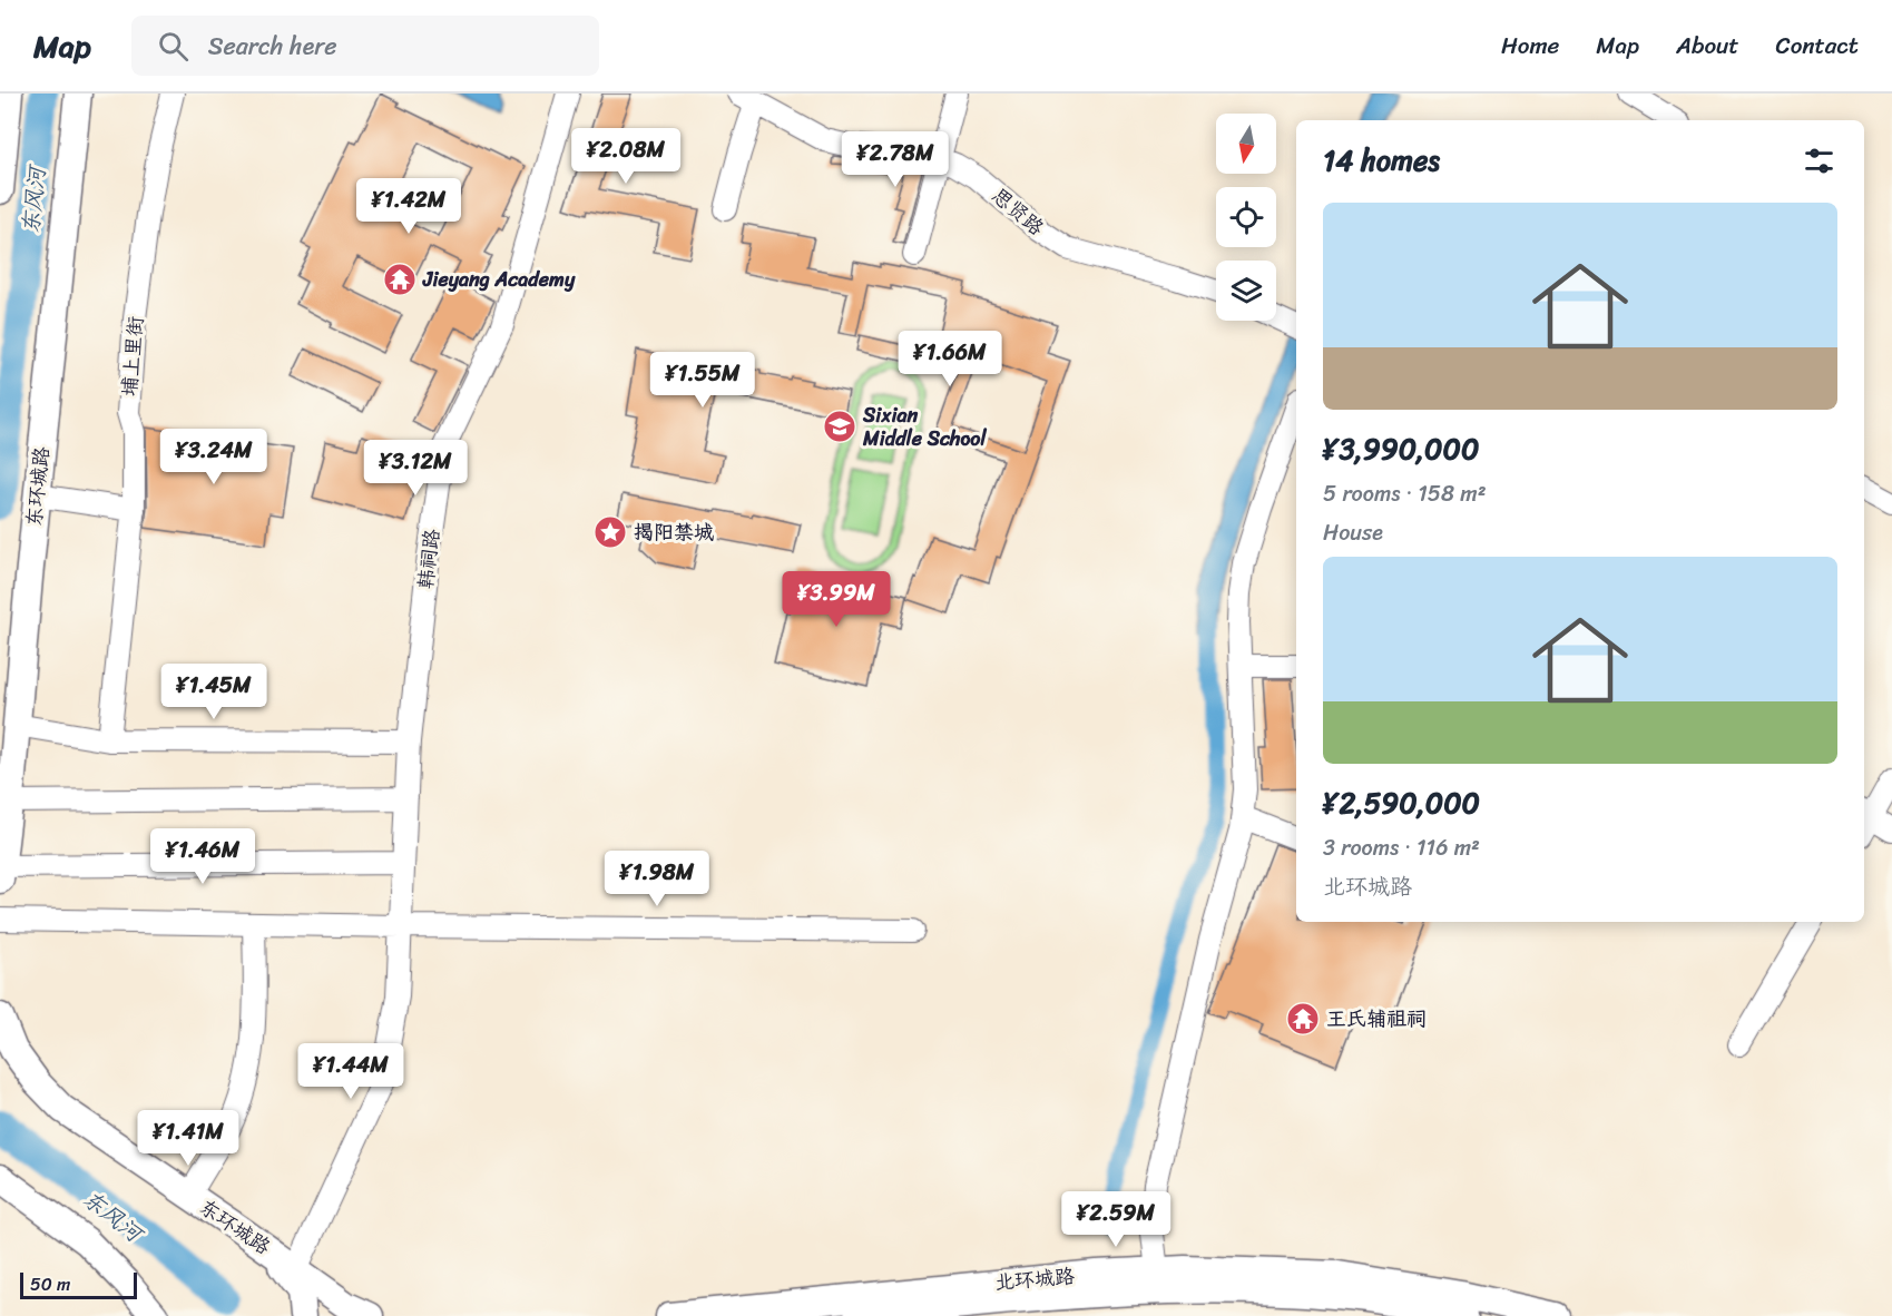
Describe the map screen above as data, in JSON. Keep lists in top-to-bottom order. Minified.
{"streets":{"main road":["东环城路","北环城路"],"street":["思贤路","埔上里街","韩祠路"]},"crossings":[["东环城路","韩祠路"]],"water":["东风河"],"places":{"temple":["Jieyang Academy","王氏辅祖祠"],"school or university":["Sixian Middle School"],"place":["揭阳禁城"]},"scale_bar":"50 m","north":"bottom","page":{"header":"Map","search":"Search here","nav":["Home","Map","About","Contact"],"heading":"14 homes","price":["¥2.08M","¥2.78M","¥1.42M","¥1.66M","¥1.55M","¥3.24M","¥3.12M","¥3.99M","¥1.45M","¥1.46M","¥1.98M","¥1.44M","¥1.41M","¥2.59M"],"list":[{"name":"¥3,990,000","note":"5 rooms · 158 m² · House"},{"name":"¥2,590,000","note":"3 rooms · 116 m² · 北环城路"}],"scale":"50 m"}}
